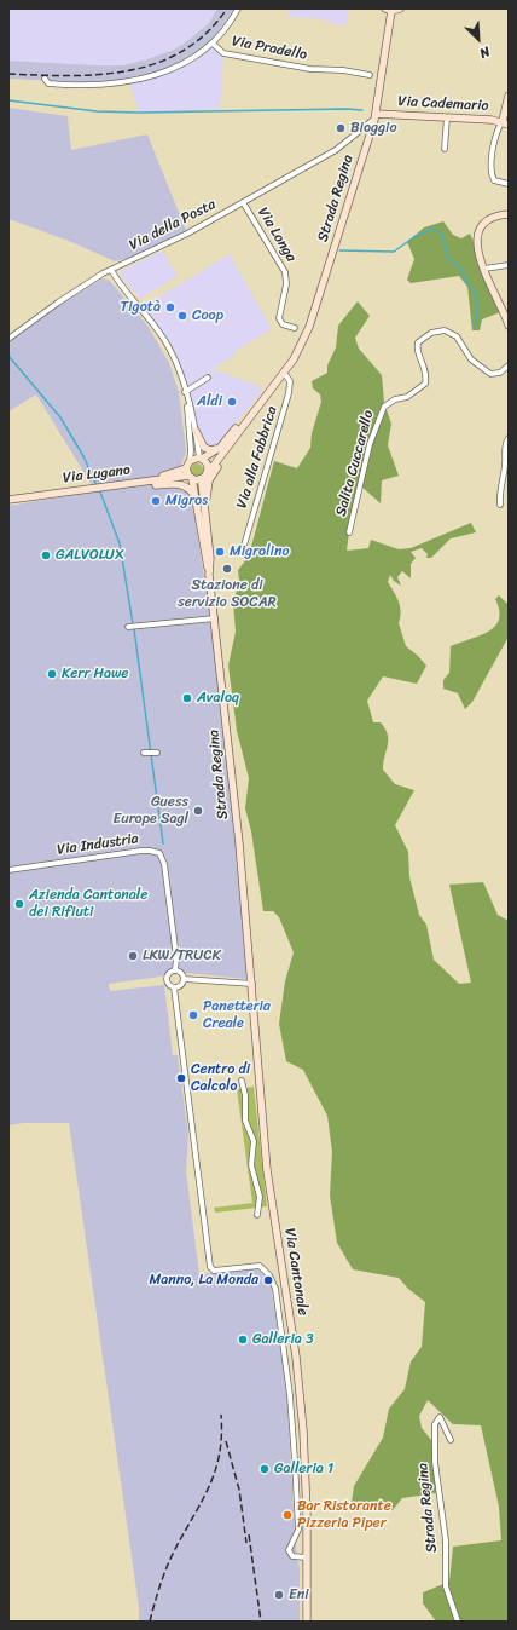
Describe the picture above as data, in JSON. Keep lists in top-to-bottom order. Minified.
{"streets":{"main road":["Via Cademario","Strada Regina","Via Lugano","Via Cantonale"],"street":["Via Pradello","Via della Posta","Via Longa","Via alla Fabbrica","Salita Cuccarello","Via Industria"]},"crossings":[["Via Cademario","Strada Regina"],["Via Cademario","Via della Posta"],["Strada Regina","Via della Posta"],["Strada Regina","Via alla Fabbrica"],["Strada Regina","Via Lugano"],["Strada Regina","Via Cantonale"],["Via della Posta","Via Longa"]],"places":["Bioggio","Tigotà","Coop","Aldi","Migros","Migrolino","GALVOLUX","Stazione di servizio SOCAR","Kerr Hawe","Avaloq","Guess Europe Sagl","Azienda Cantonale dei Rifiuti","LKW/TRUCK","Panetteria Creale","Centro di Calcolo","Manno, La Monda","Galleria 3","Galleria 1","Bar Ristorante Pizzeria Piper","Eni"],"north":"bottom right"}
